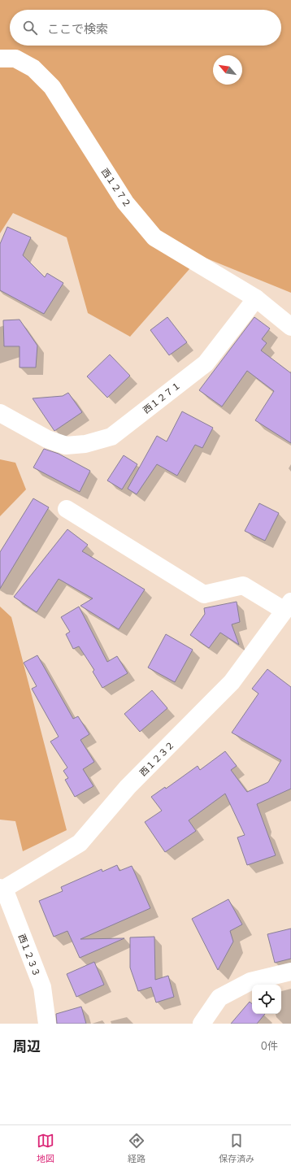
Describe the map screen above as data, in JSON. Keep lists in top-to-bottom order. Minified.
{"streets":{"street":["西１２７２","西１２７１","西１２３２","西１２３３"]},"crossings":[["西１２７２","西１２７１"],["西１２３２","西１２３３"]],"north":"top left","page":{"search":"ここで検索","heading":["周辺","0件"],"nav":["地図","経路","保存済み"]}}
